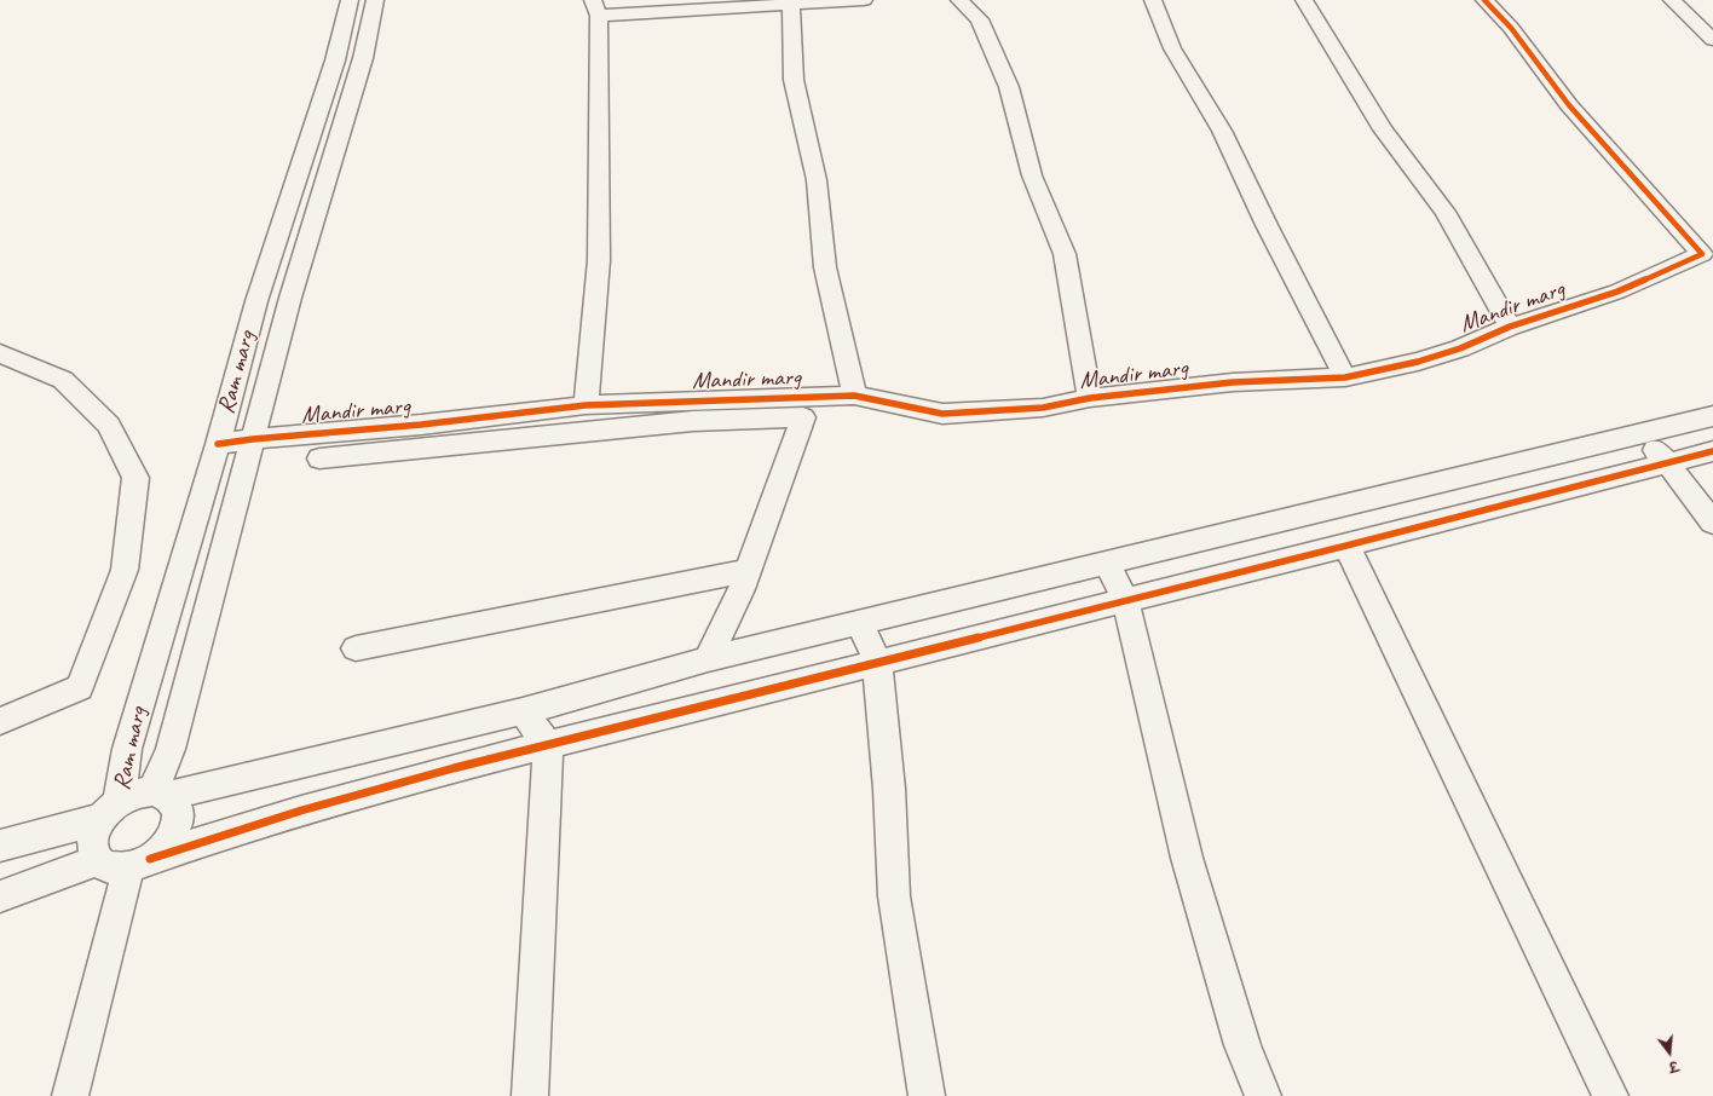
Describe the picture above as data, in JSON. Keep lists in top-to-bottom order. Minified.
{"streets":{"street":["Mandir marg","Ram marg"]},"crossings":[["Mandir marg","Ram marg"]],"north":"bottom"}
